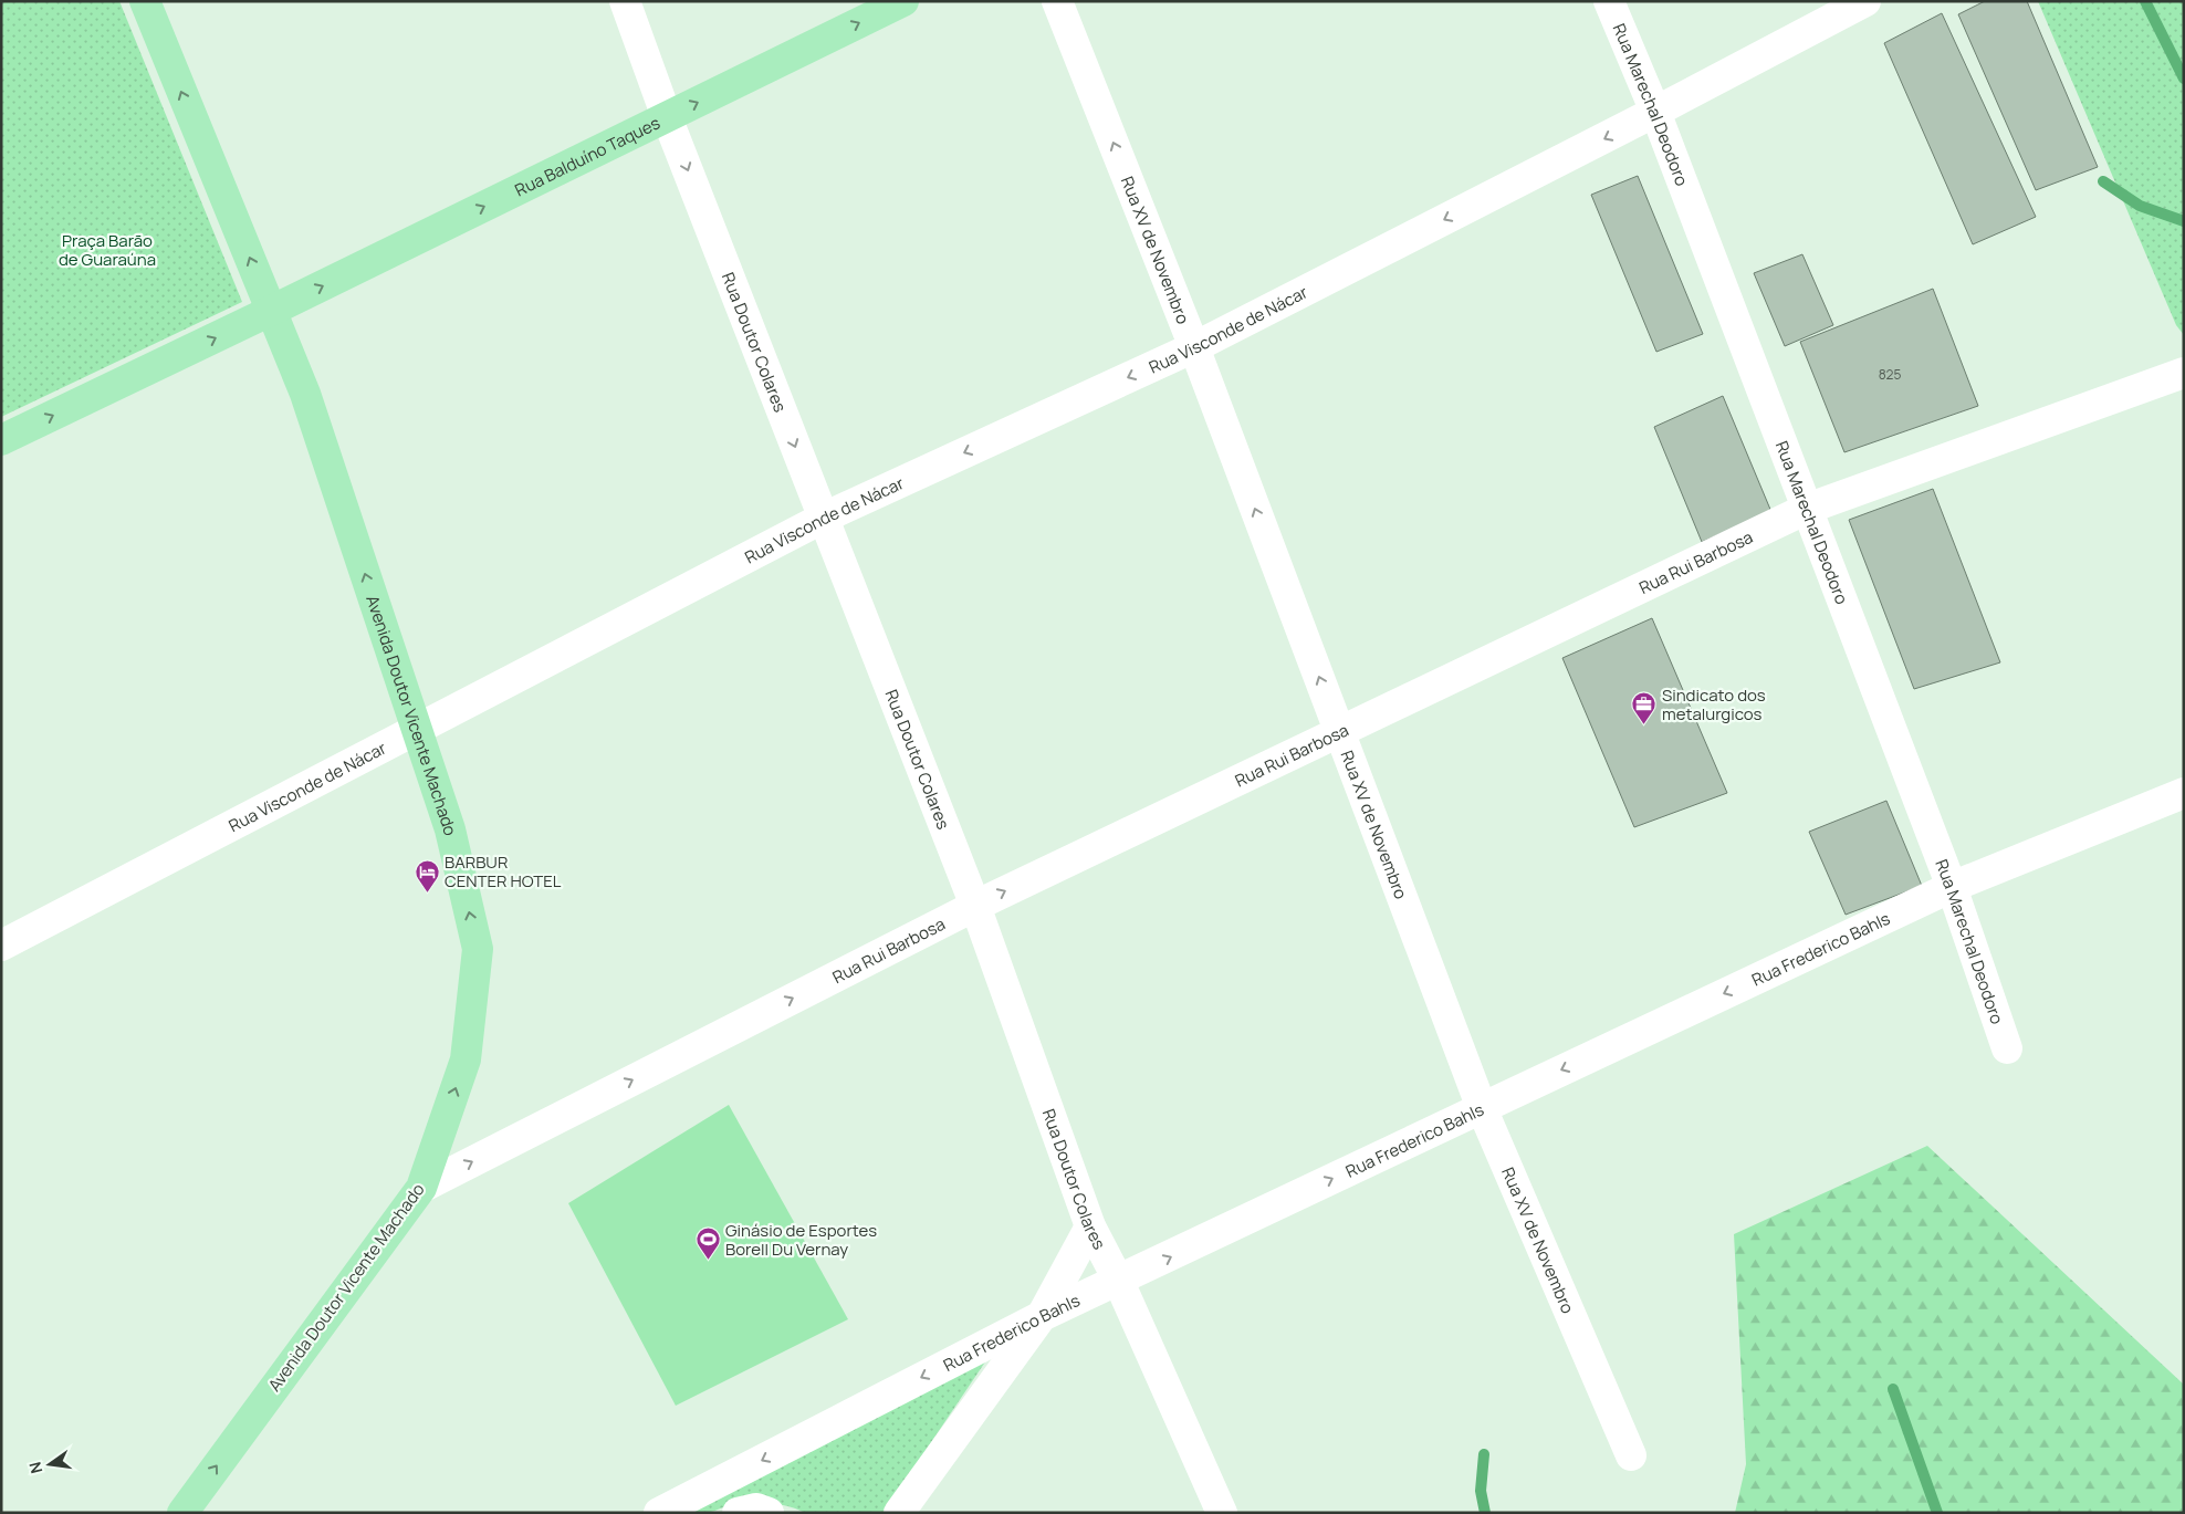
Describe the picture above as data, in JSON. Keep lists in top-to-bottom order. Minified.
{"streets":{"main road":["Rua Balduíno Taques","Avenida Doutor Vicente Machado"],"street":["Rua Marechal Deodoro","Rua XV de Novembro","Rua Visconde de Nácar","Rua Doutor Colares","Rua Rui Barbosa","Rua Frederico Bahls"]},"crossings":[["Rua Marechal Deodoro","Rua Visconde de Nácar"],["Rua Marechal Deodoro","Rua Rui Barbosa"],["Rua Marechal Deodoro","Rua Frederico Bahls"],["Rua Balduíno Taques","Rua Doutor Colares"],["Rua Balduíno Taques","Avenida Doutor Vicente Machado"],["Rua XV de Novembro","Rua Visconde de Nácar"],["Rua XV de Novembro","Rua Rui Barbosa"],["Rua XV de Novembro","Rua Frederico Bahls"],["Rua Visconde de Nácar","Rua Doutor Colares"],["Rua Visconde de Nácar","Avenida Doutor Vicente Machado"],["Rua Doutor Colares","Rua Rui Barbosa"],["Rua Doutor Colares","Rua Frederico Bahls"],["Rua Rui Barbosa","Avenida Doutor Vicente Machado"]],"one_way":["Rua Balduíno Taques","Rua XV de Novembro","Rua Visconde de Nácar","Rua Rui Barbosa","Avenida Doutor Vicente Machado"],"parks":["Praça Barão de Guaraúna"],"places":{"office":["Sindicato dos metalurgicos"],"hotel":["BARBUR CENTER HOTEL"],"sports":["Ginásio de Esportes Borell Du Vernay"]},"house_numbers":["825"],"north":"left"}
